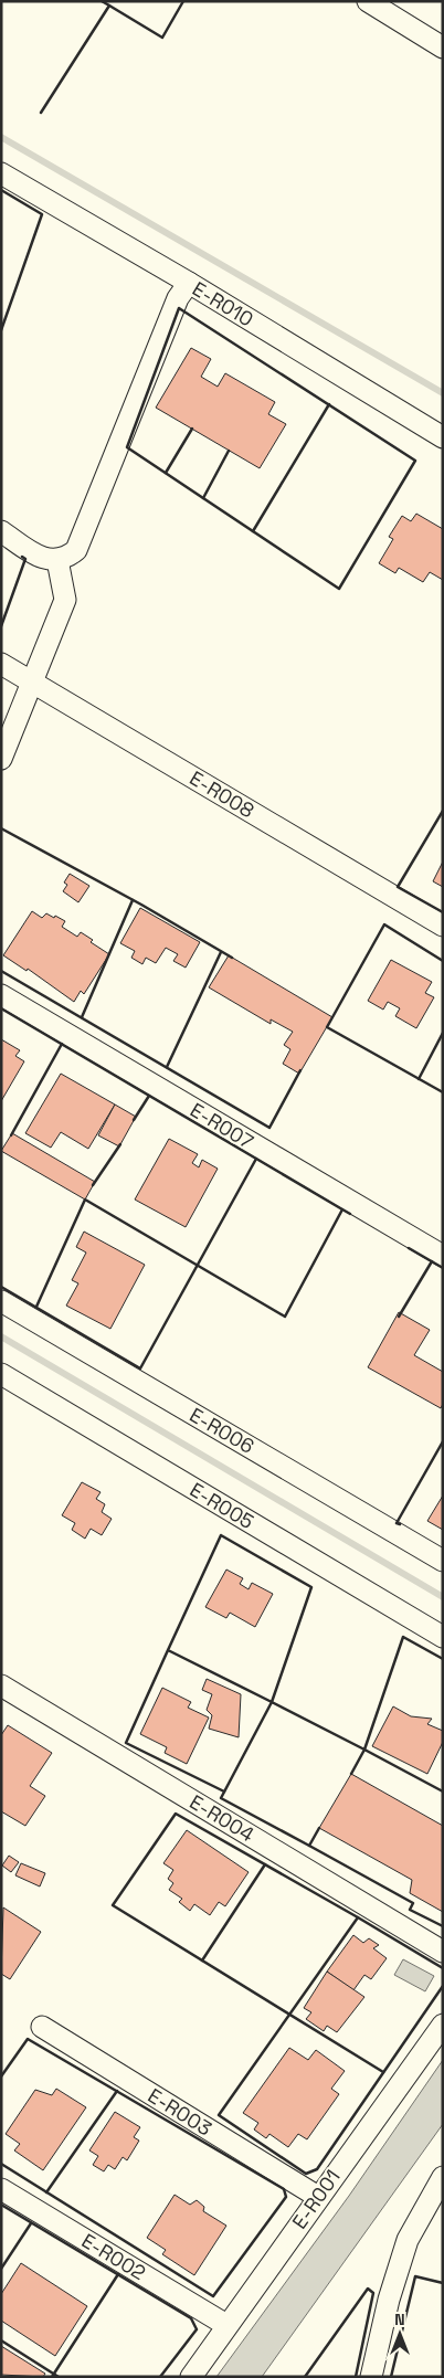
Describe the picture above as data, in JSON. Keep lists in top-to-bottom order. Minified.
{"streets":{"street":["E-R010","E-R008","E-R007","E-R006","E-R005","E-R004","E-R003","E-R001","E-R002"]},"crossings":[["E-R003","E-R001"],["E-R001","E-R002"]],"north":"top"}
